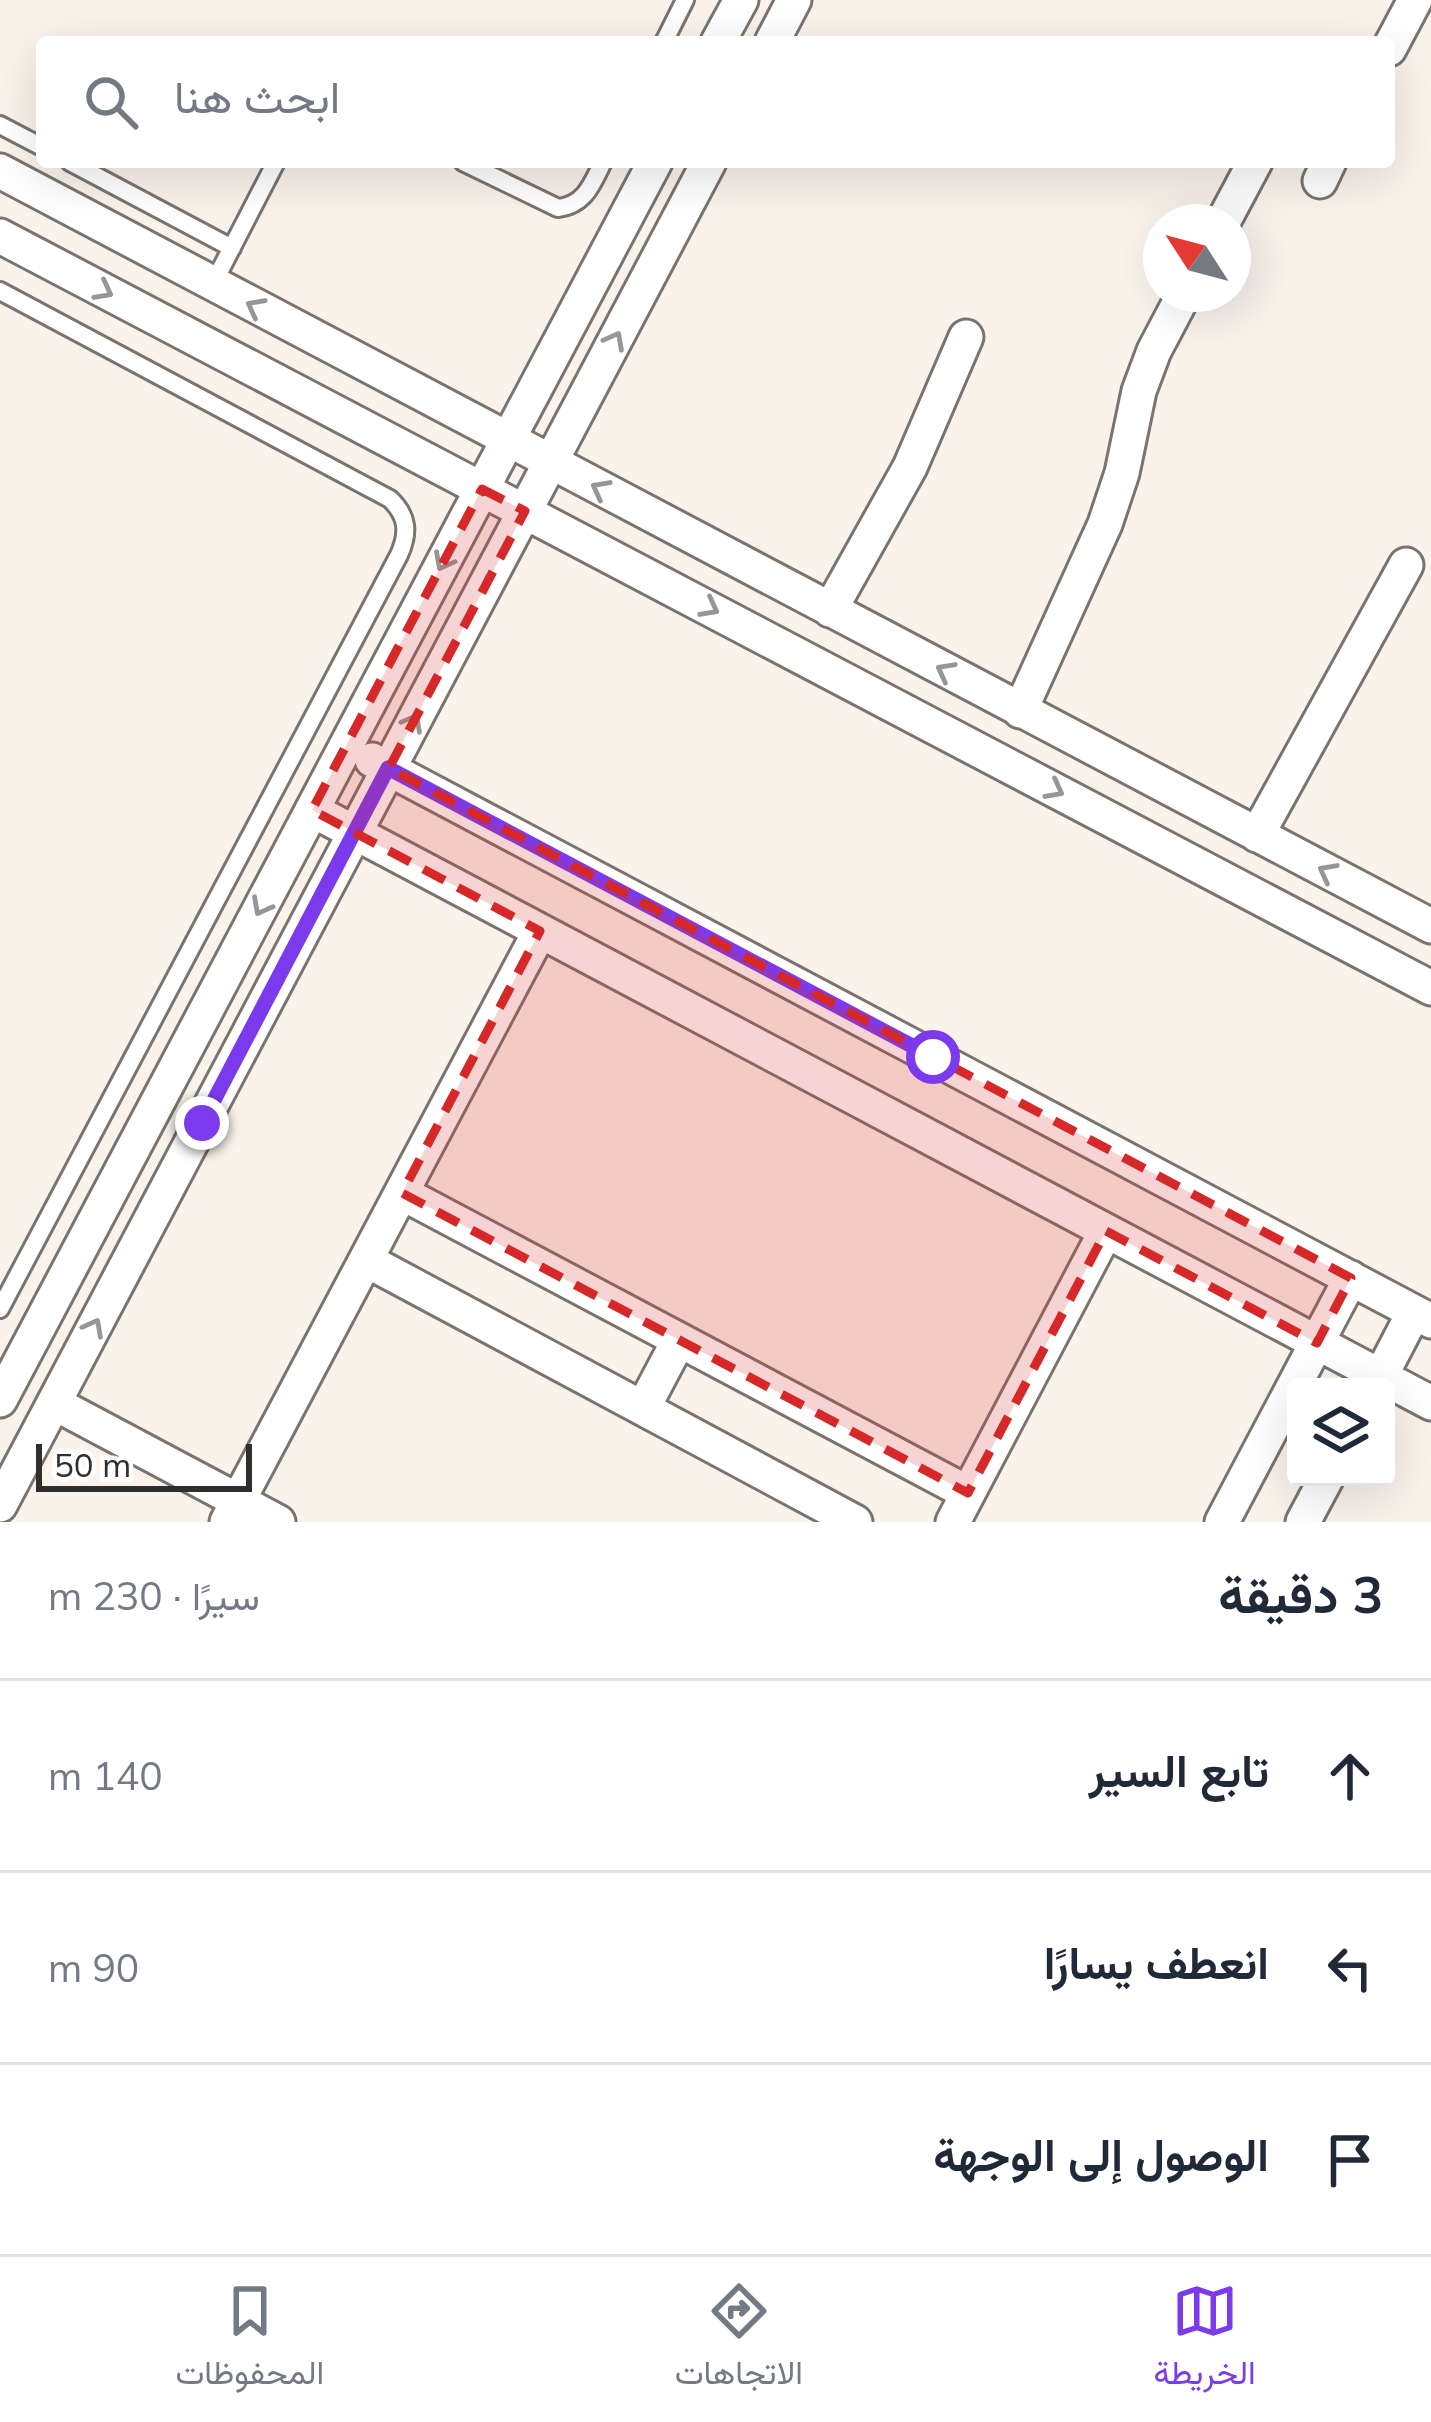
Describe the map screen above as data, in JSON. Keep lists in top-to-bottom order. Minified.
{"scale_bar":"50 m","north":"top left","page":{"search":"ابحث هنا","scale":"50 m","heading":["3 دقيقة","سيرًا · 230 m"],"list":[["تابع السير","140 m"],["انعطف يسارًا","90 m"],"الوصول إلى الوجهة"],"nav":["الخريطة","الاتجاهات","المحفوظات"]}}
